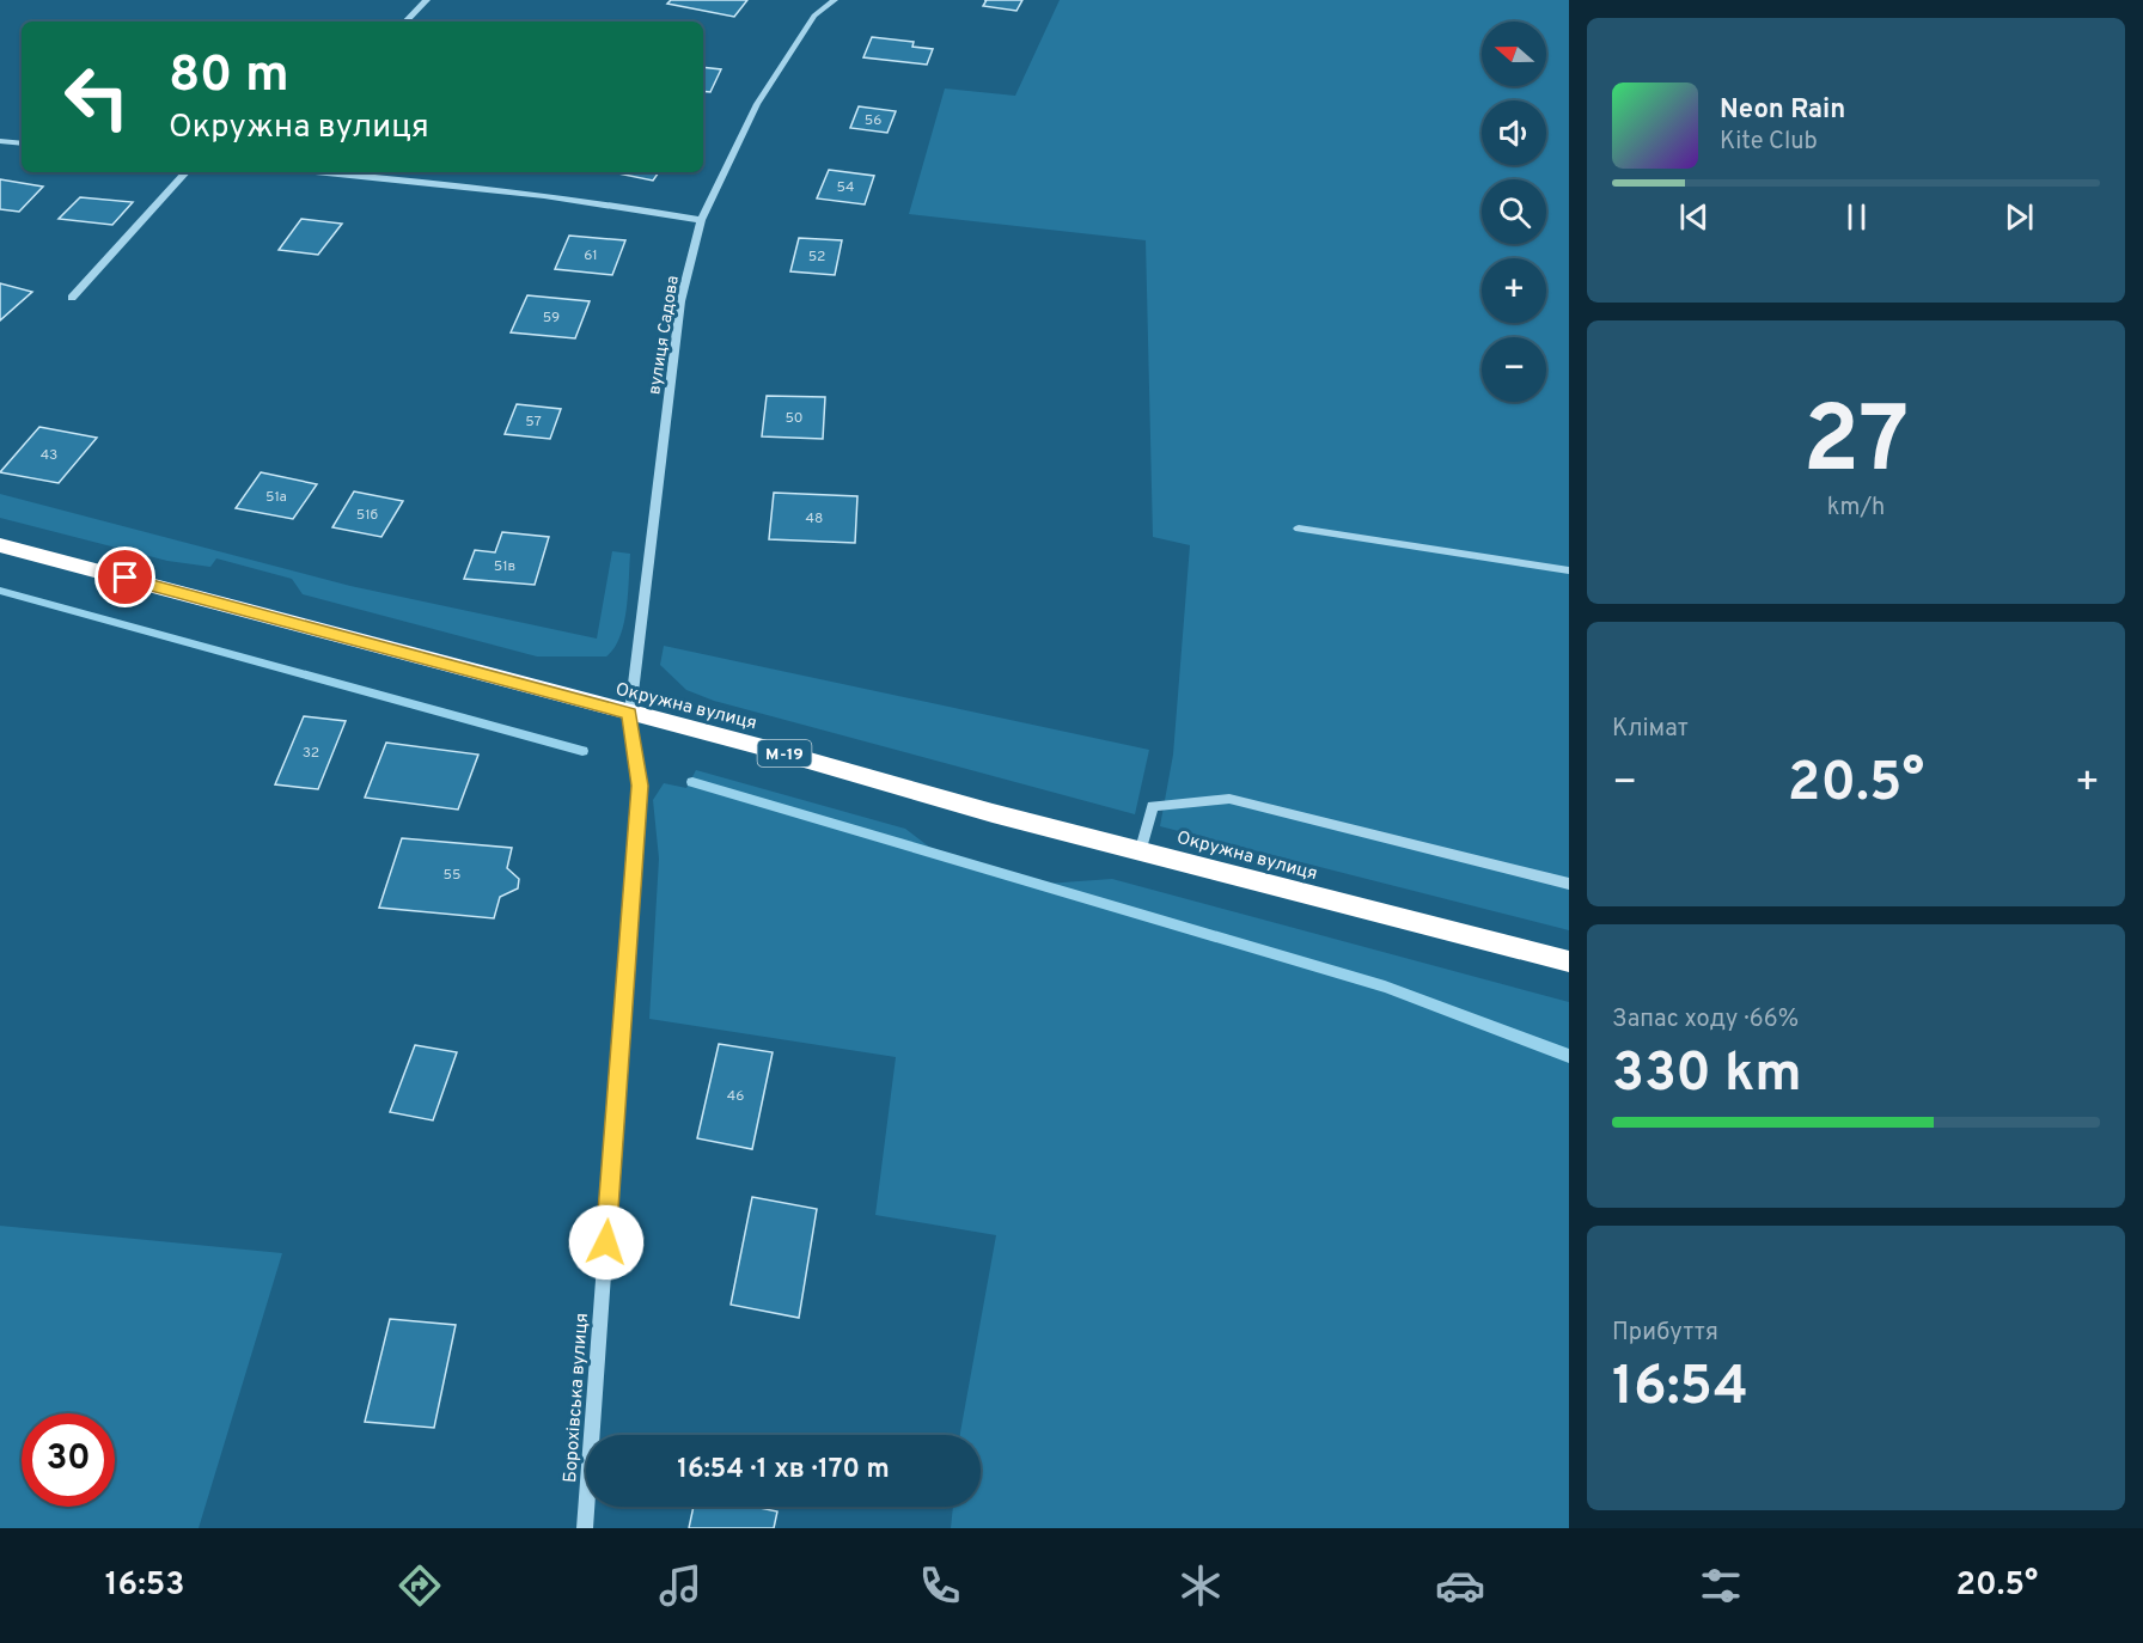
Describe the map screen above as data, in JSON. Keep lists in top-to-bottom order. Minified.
{"streets":{"highway":["Окружна вулиця","М-19"],"street":["вулиця Садова","Борохівська вулиця"]},"crossings":[["вулиця Садова","Окружна вулиця"],["вулиця Садова","Борохівська вулиця"],["Окружна вулиця","Борохівська вулиця"]],"house_numbers":["56","54","61","52","59","50","57","43","51а","51б","48","51в","32","55","46"],"north":"left","page":{"map_buttons":["+","−"],"turn":["80 m","Окружна вулиця"],"song":["Neon Rain","Kite Club"],"tile":[["27","km/h"],"Клімат",["Запас ходу · 66%","330 km"],["Прибуття","16:54"]],"heat":["−","20.5°","+"],"limit":"30","trip":"16:54 · 1 хв · 170 m","tabs":["16:53","20.5°"]}}
